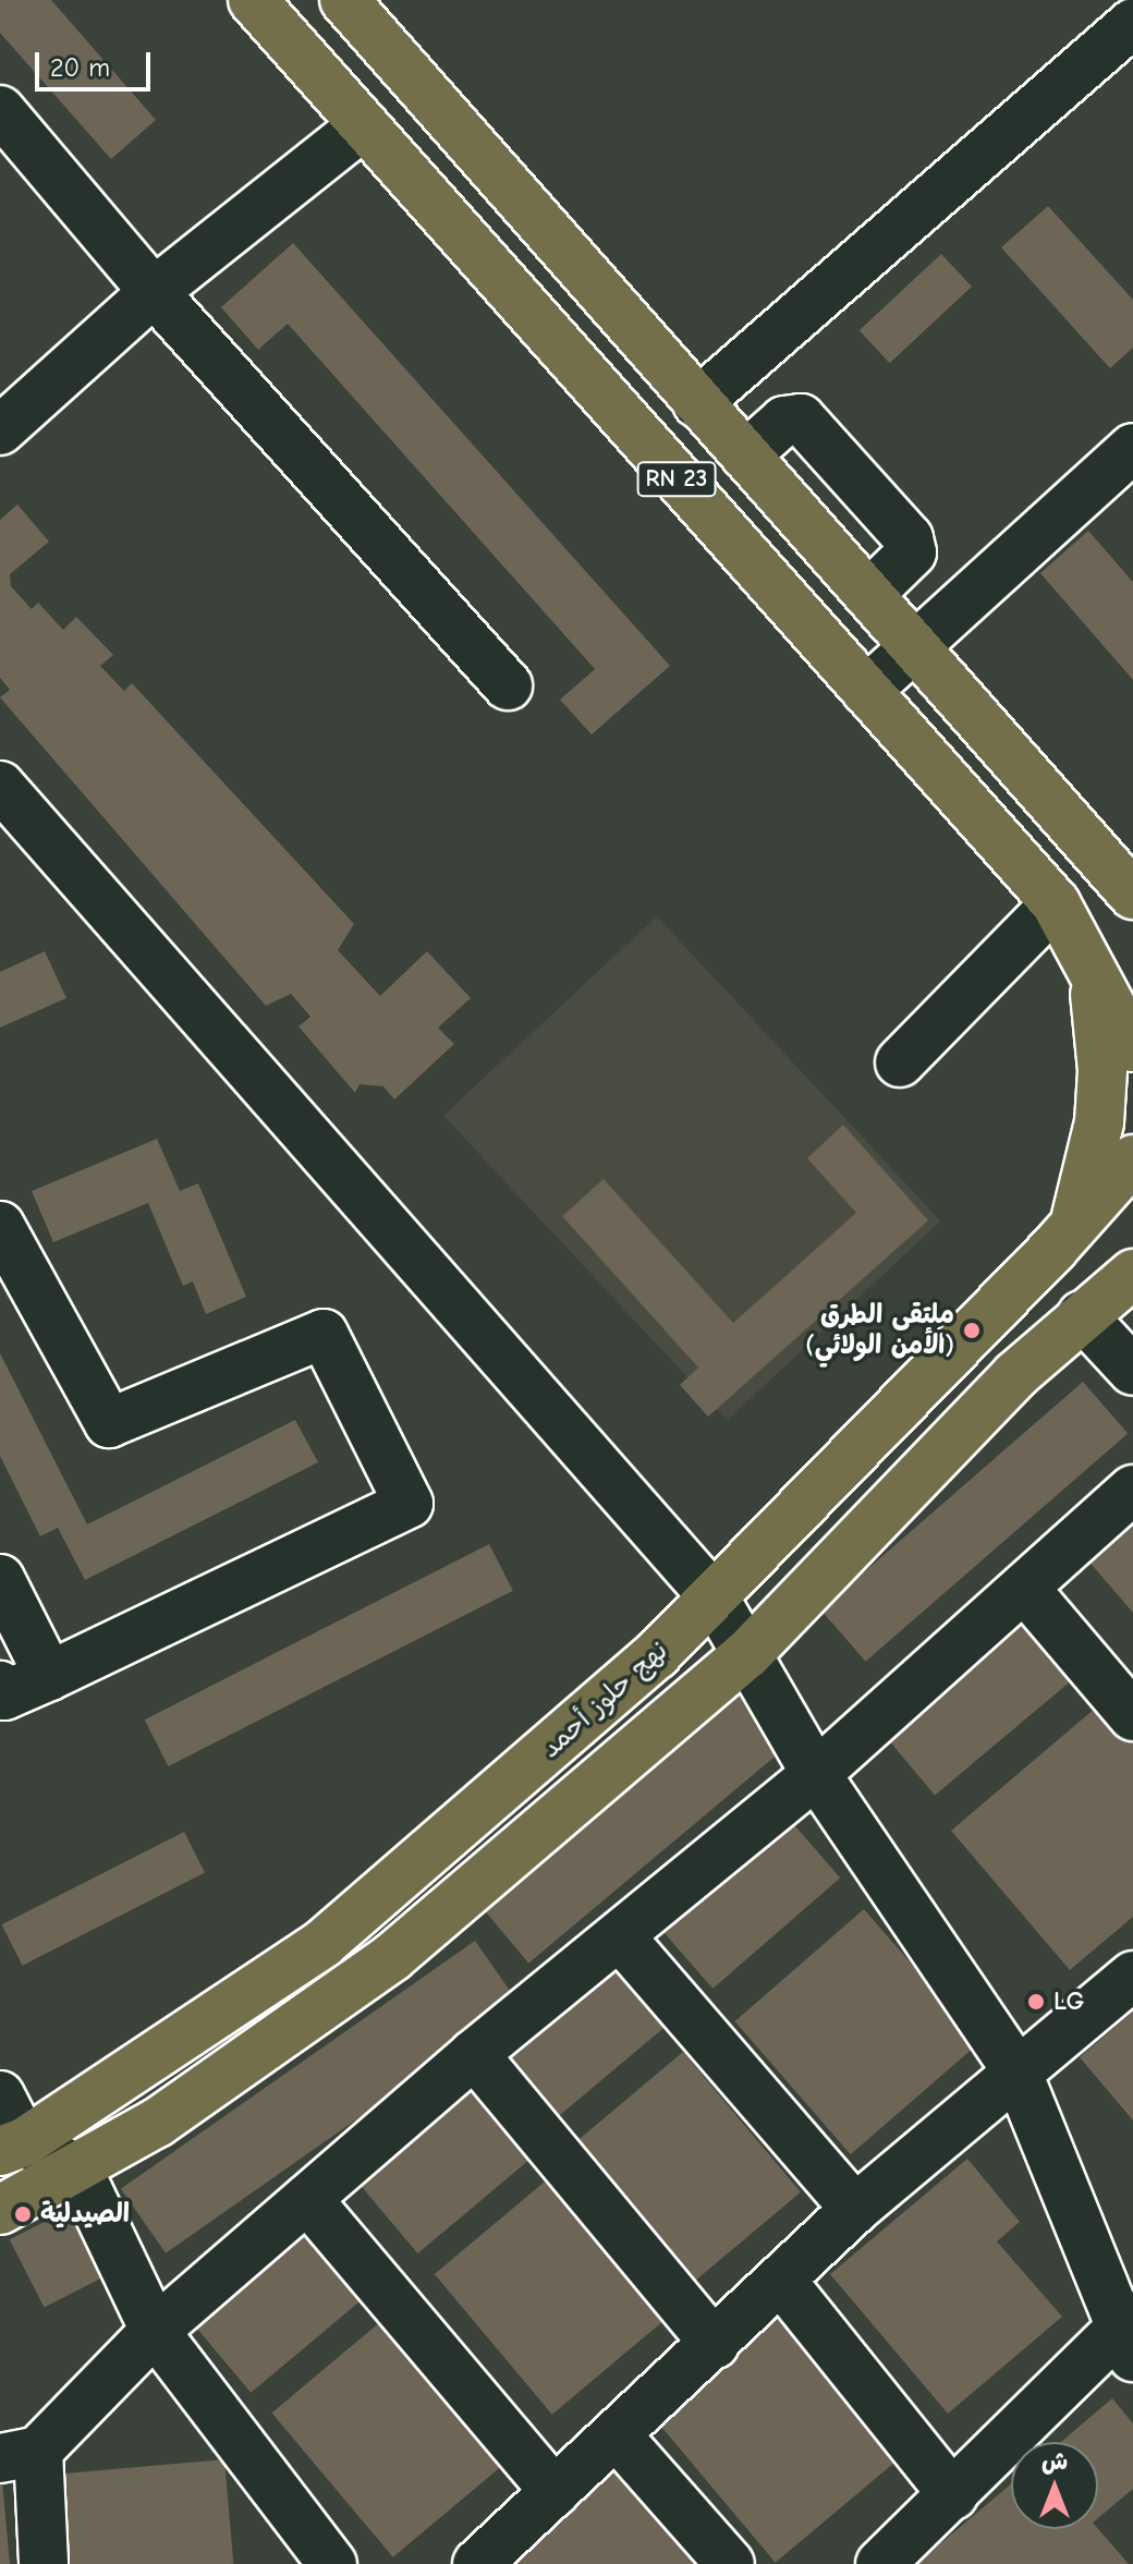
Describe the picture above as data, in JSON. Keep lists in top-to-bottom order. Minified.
{"streets":{"main road":["RN 23","نهج حلوز أحمد"]},"places":["ملتقى الطرق (الأمن الولائي)","LG","الصيدلية"],"scale_bar":"20 m","north":"top"}
